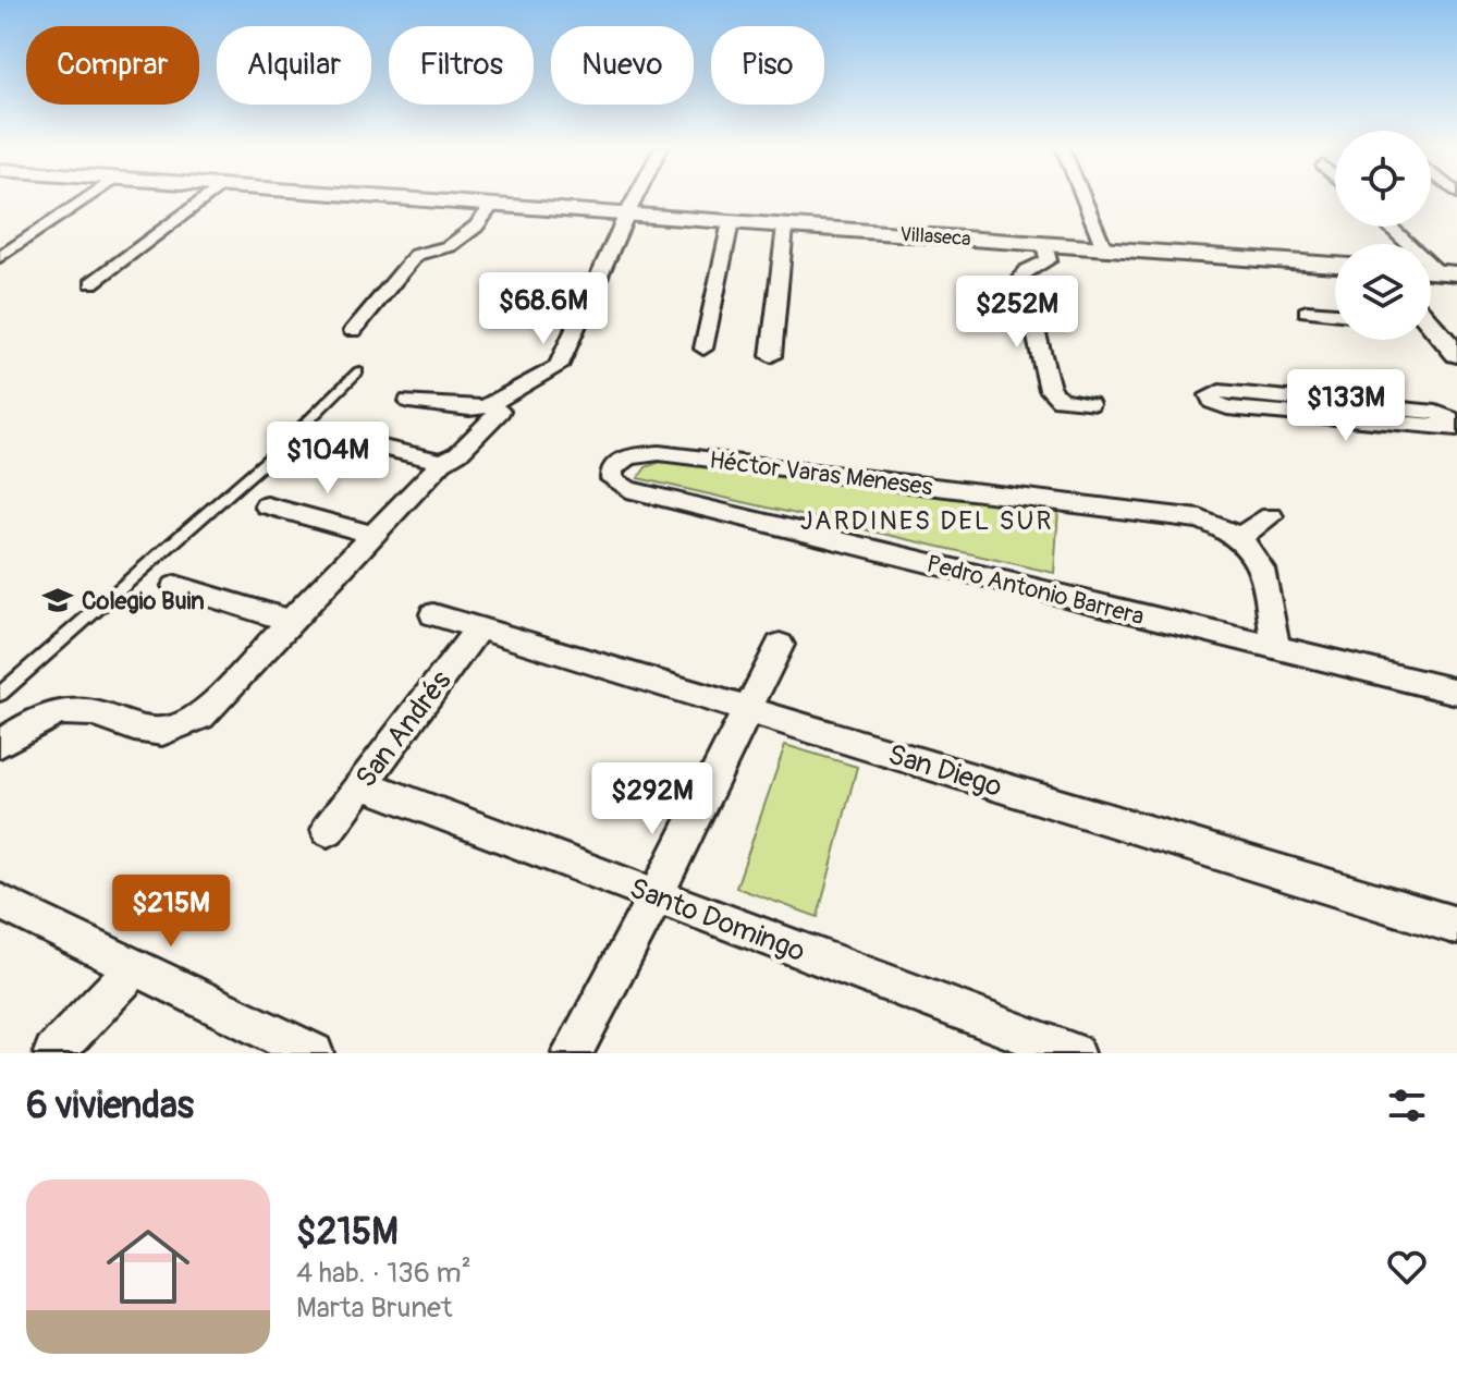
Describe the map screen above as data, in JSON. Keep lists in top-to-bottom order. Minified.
{"streets":{"main road":["Villaseca"],"street":["Héctor Varas Meneses","Pedro Antonio Barrera","San Andrés","San Diego","Santo Domingo"]},"crossings":[["Héctor Varas Meneses","Pedro Antonio Barrera"],["San Andrés","San Diego"],["San Andrés","Santo Domingo"]],"districts":["JARDINES DEL SUR"],"places":{"school or university":["Colegio Buin"]},"page":{"chip":["Comprar","Alquilar","Filtros","Nuevo","Piso"],"price":["$68.6M","$252M","$133M","$104M","$292M","$215M"],"heading":"6 viviendas","list":[{"name":"$215M","note":"4 hab. · 136 m² · Marta Brunet"}]}}
